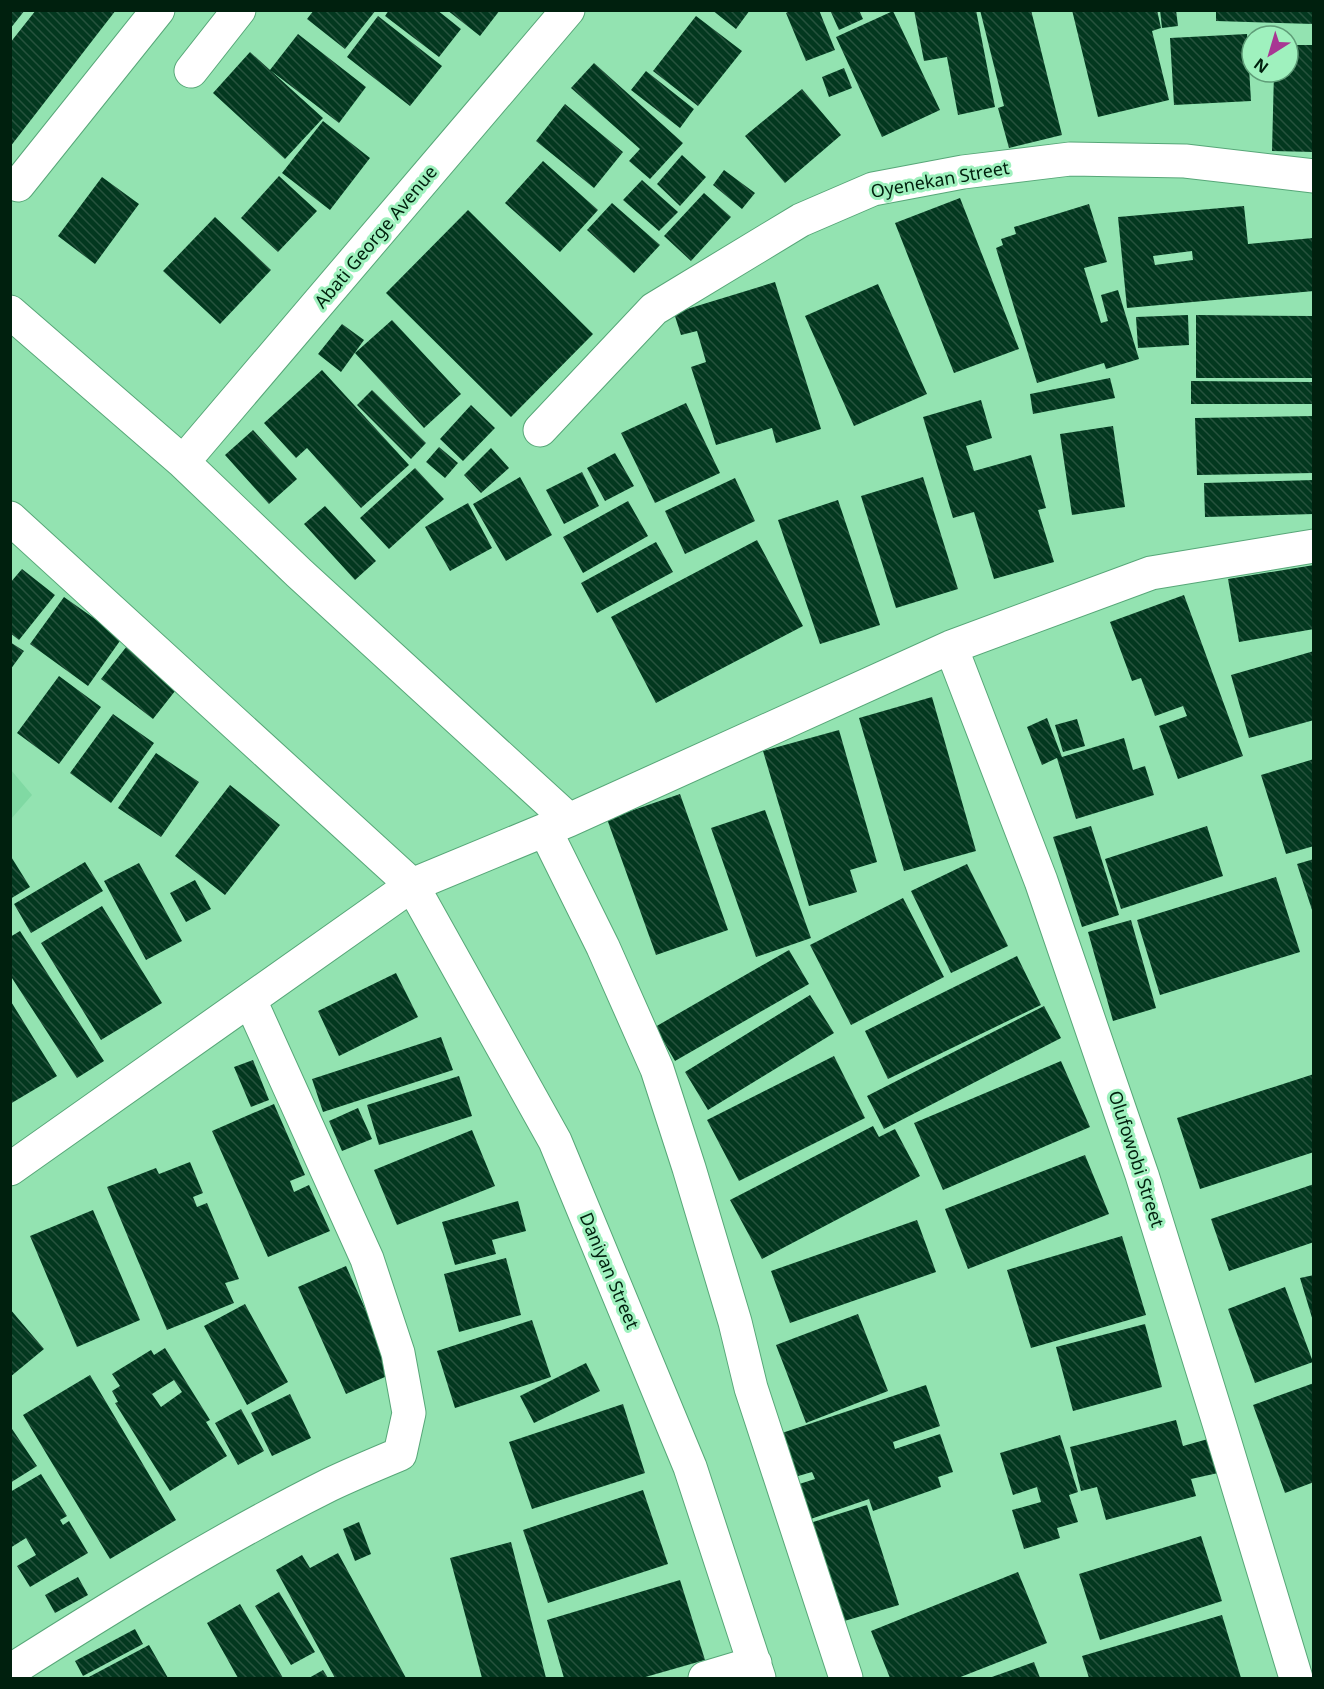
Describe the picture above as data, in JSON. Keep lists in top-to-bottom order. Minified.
{"streets":{"street":["Oyenekan Street","Abati George Avenue","Olufowobi Street","Daniyan Street"]},"north":"bottom left"}
